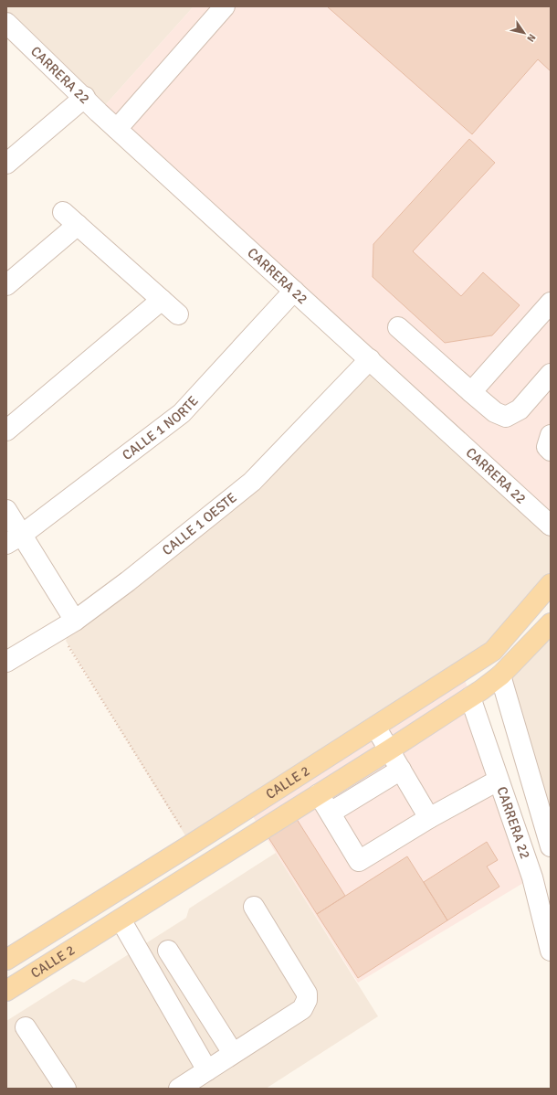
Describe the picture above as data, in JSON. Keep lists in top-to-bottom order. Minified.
{"streets":{"main road":["CALLE 2"],"street":["CARRERA 22","CALLE 1 NORTE","CALLE 1 OESTE"]},"crossings":[["CARRERA 22","CALLE 1 NORTE"],["CARRERA 22","CALLE 1 OESTE"],["CARRERA 22","CALLE 2"]],"north":"bottom right"}
